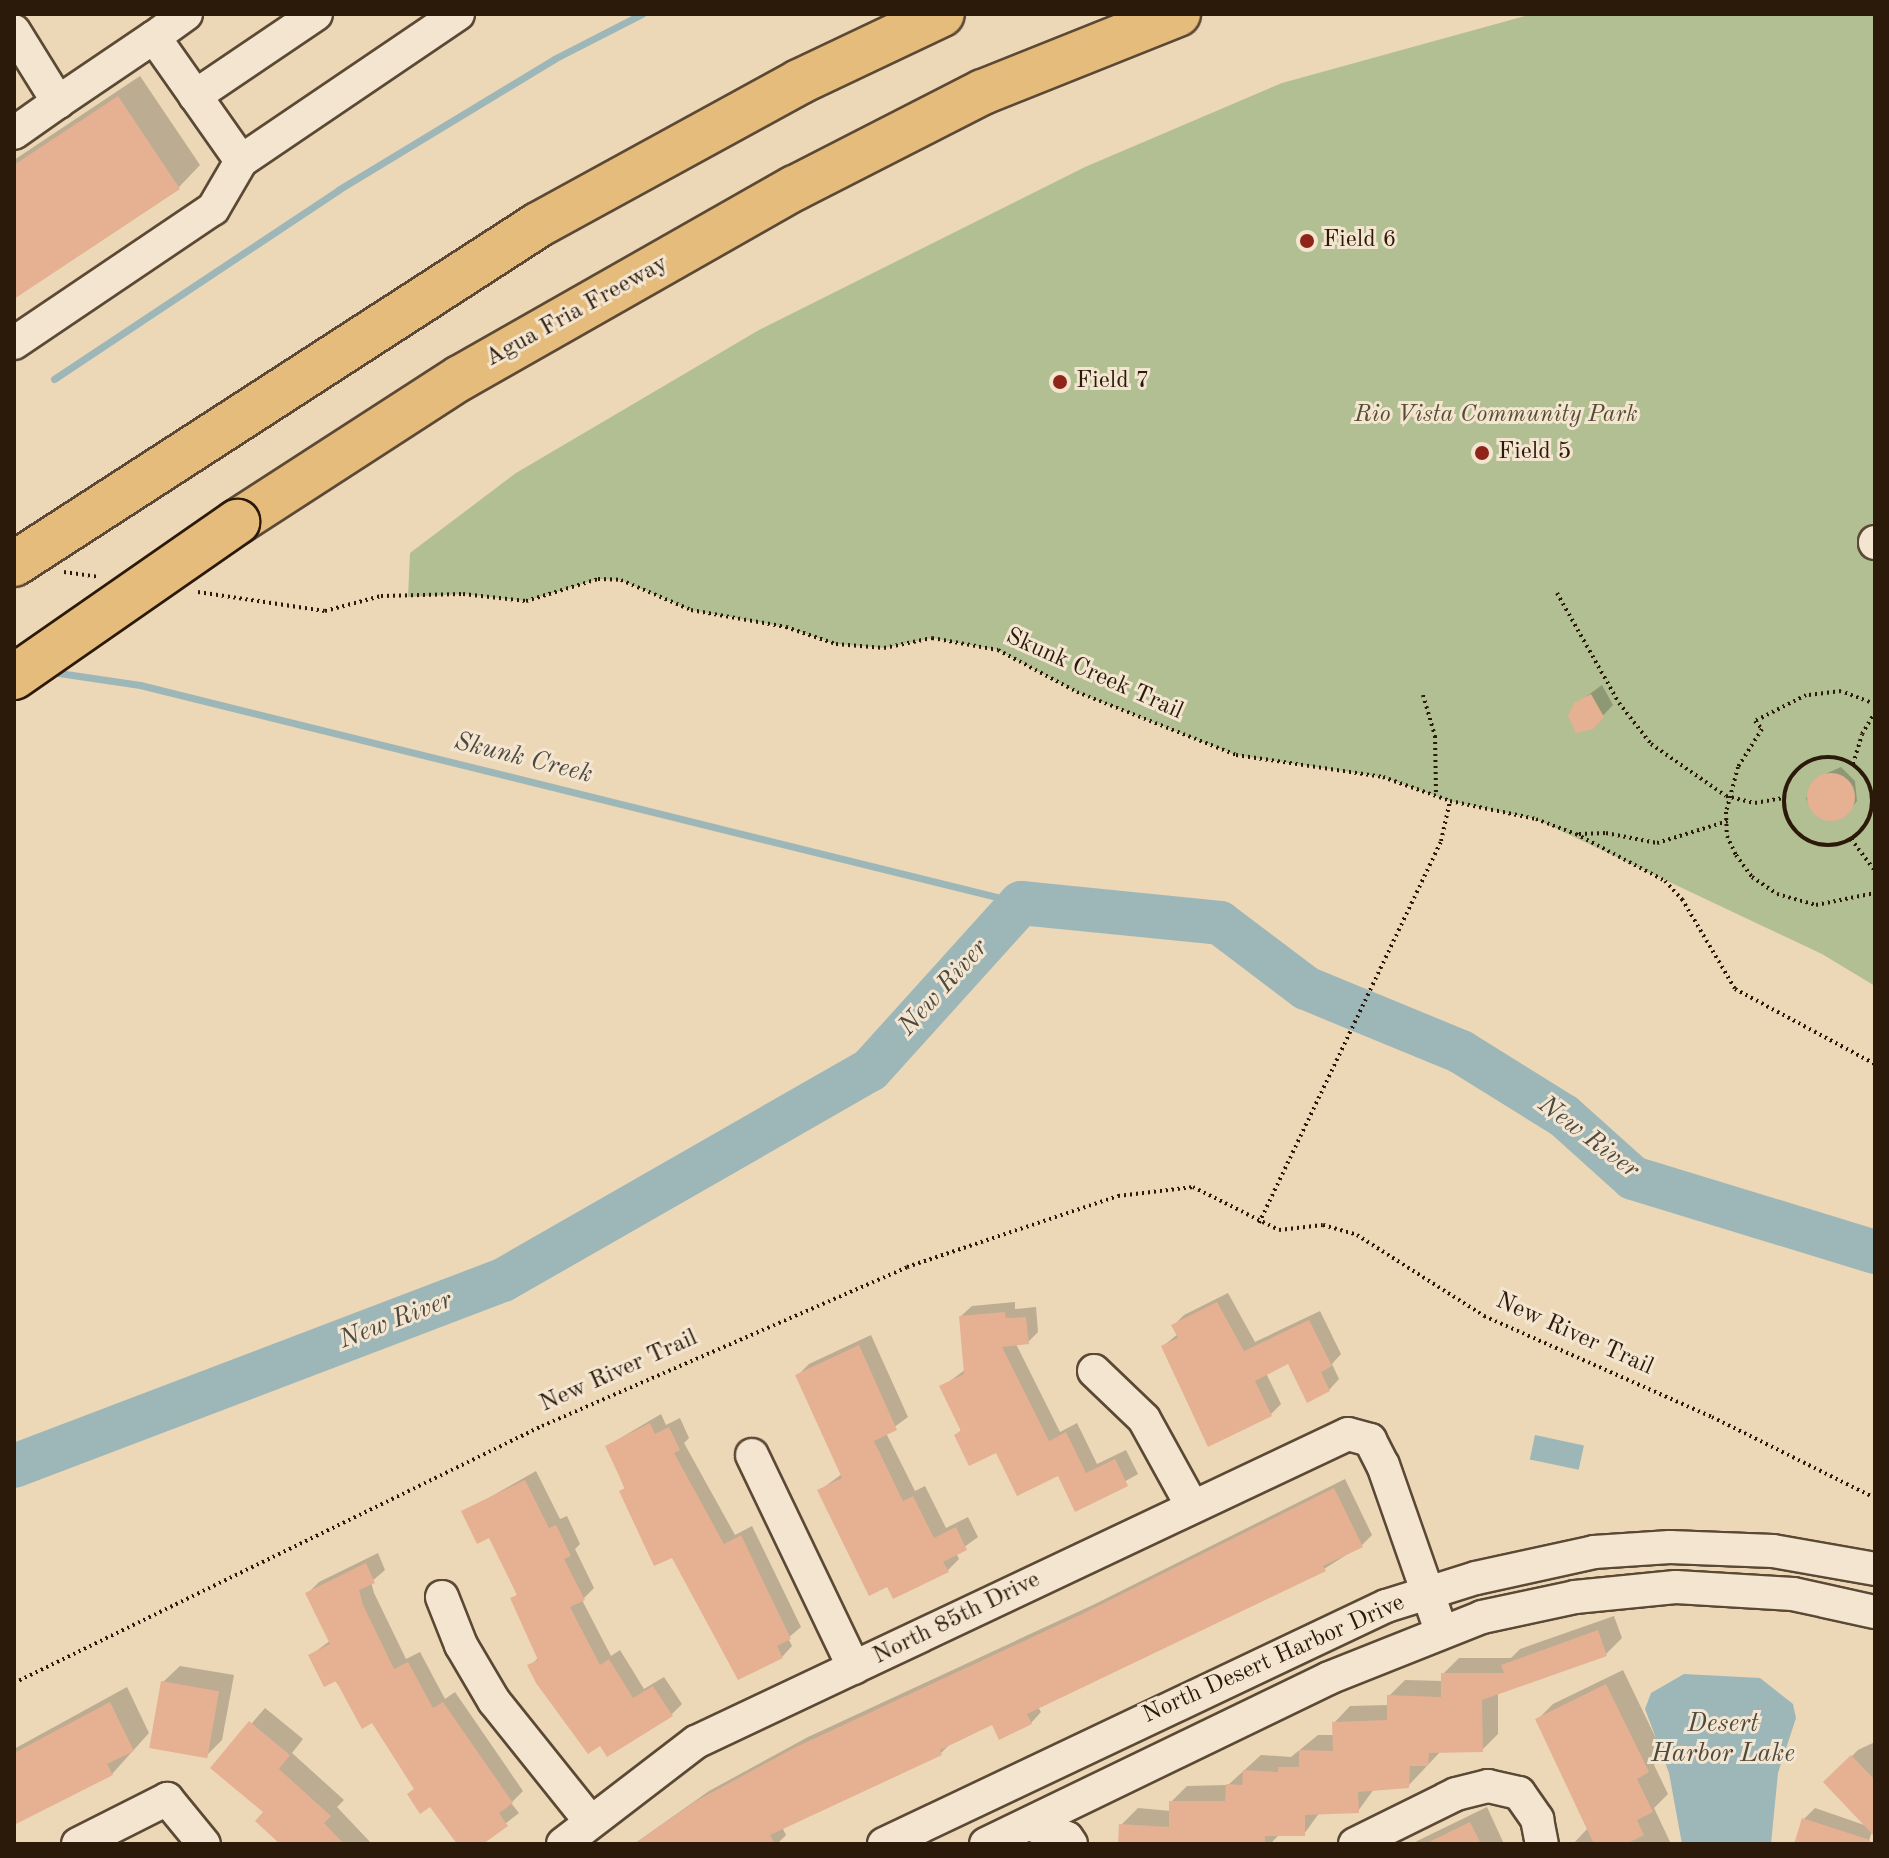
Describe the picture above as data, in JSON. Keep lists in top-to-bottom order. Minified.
{"streets":{"highway":["Agua Fria Freeway"],"street":["North 85th Drive","North Desert Harbor Drive"],"path":["Skunk Creek Trail","New River Trail"]},"crossings":[["North 85th Drive","North Desert Harbor Drive"]],"water":["Skunk Creek","New River","Desert Harbor Lake"],"parks":["Rio Vista Community Park"],"places":["Field 6","Field 7","Field 5"]}
